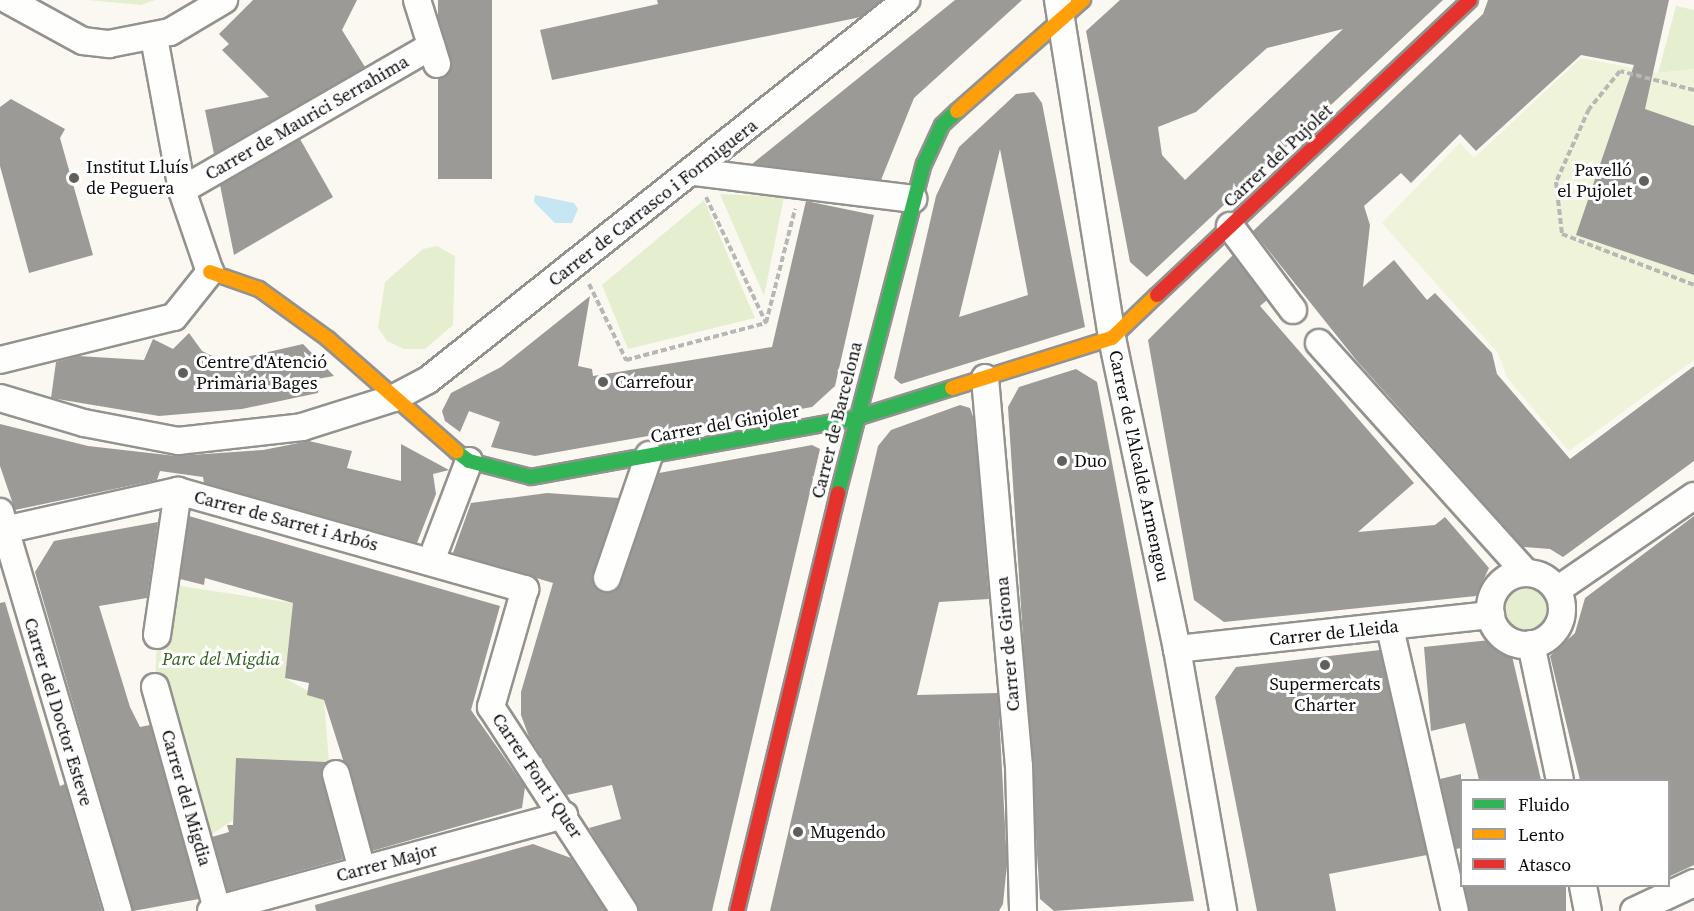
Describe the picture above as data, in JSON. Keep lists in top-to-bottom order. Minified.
{"streets":{"street":["Carrer de Maurici Serrahima","Carrer del Pujolet","Carrer de Carrasco i Formiguera","Carrer de Barcelona","Carrer del Ginjoler","Carrer de l'Alcalde Armengou","Carrer de Sarret i Arbós","Carrer de Lleida","Carrer de Girona","Carrer del Doctor Esteve","Carrer Font i Quer","Carrer del Migdia","Carrer Major"]},"crossings":[["Carrer del Pujolet","Carrer del Ginjoler"],["Carrer del Pujolet","Carrer de l'Alcalde Armengou"],["Carrer de Carrasco i Formiguera","Carrer del Ginjoler"],["Carrer de Barcelona","Carrer del Ginjoler"],["Carrer de Barcelona","Carrer de l'Alcalde Armengou"],["Carrer del Ginjoler","Carrer de l'Alcalde Armengou"],["Carrer del Ginjoler","Carrer de Girona"],["Carrer de l'Alcalde Armengou","Carrer de Lleida"],["Carrer de Sarret i Arbós","Carrer del Doctor Esteve"],["Carrer de Sarret i Arbós","Carrer Font i Quer"],["Carrer Font i Quer","Carrer Major"],["Carrer del Migdia","Carrer Major"]],"parks":["Parc del Migdia"],"places":["Institut Lluís de Peguera","Pavelló el Pujolet","Centre d'Atenció Primària Bages","Carrefour","Duo","Supermercats Charter","Mugendo"],"legend":["Fluido","Lento","Atasco"]}
